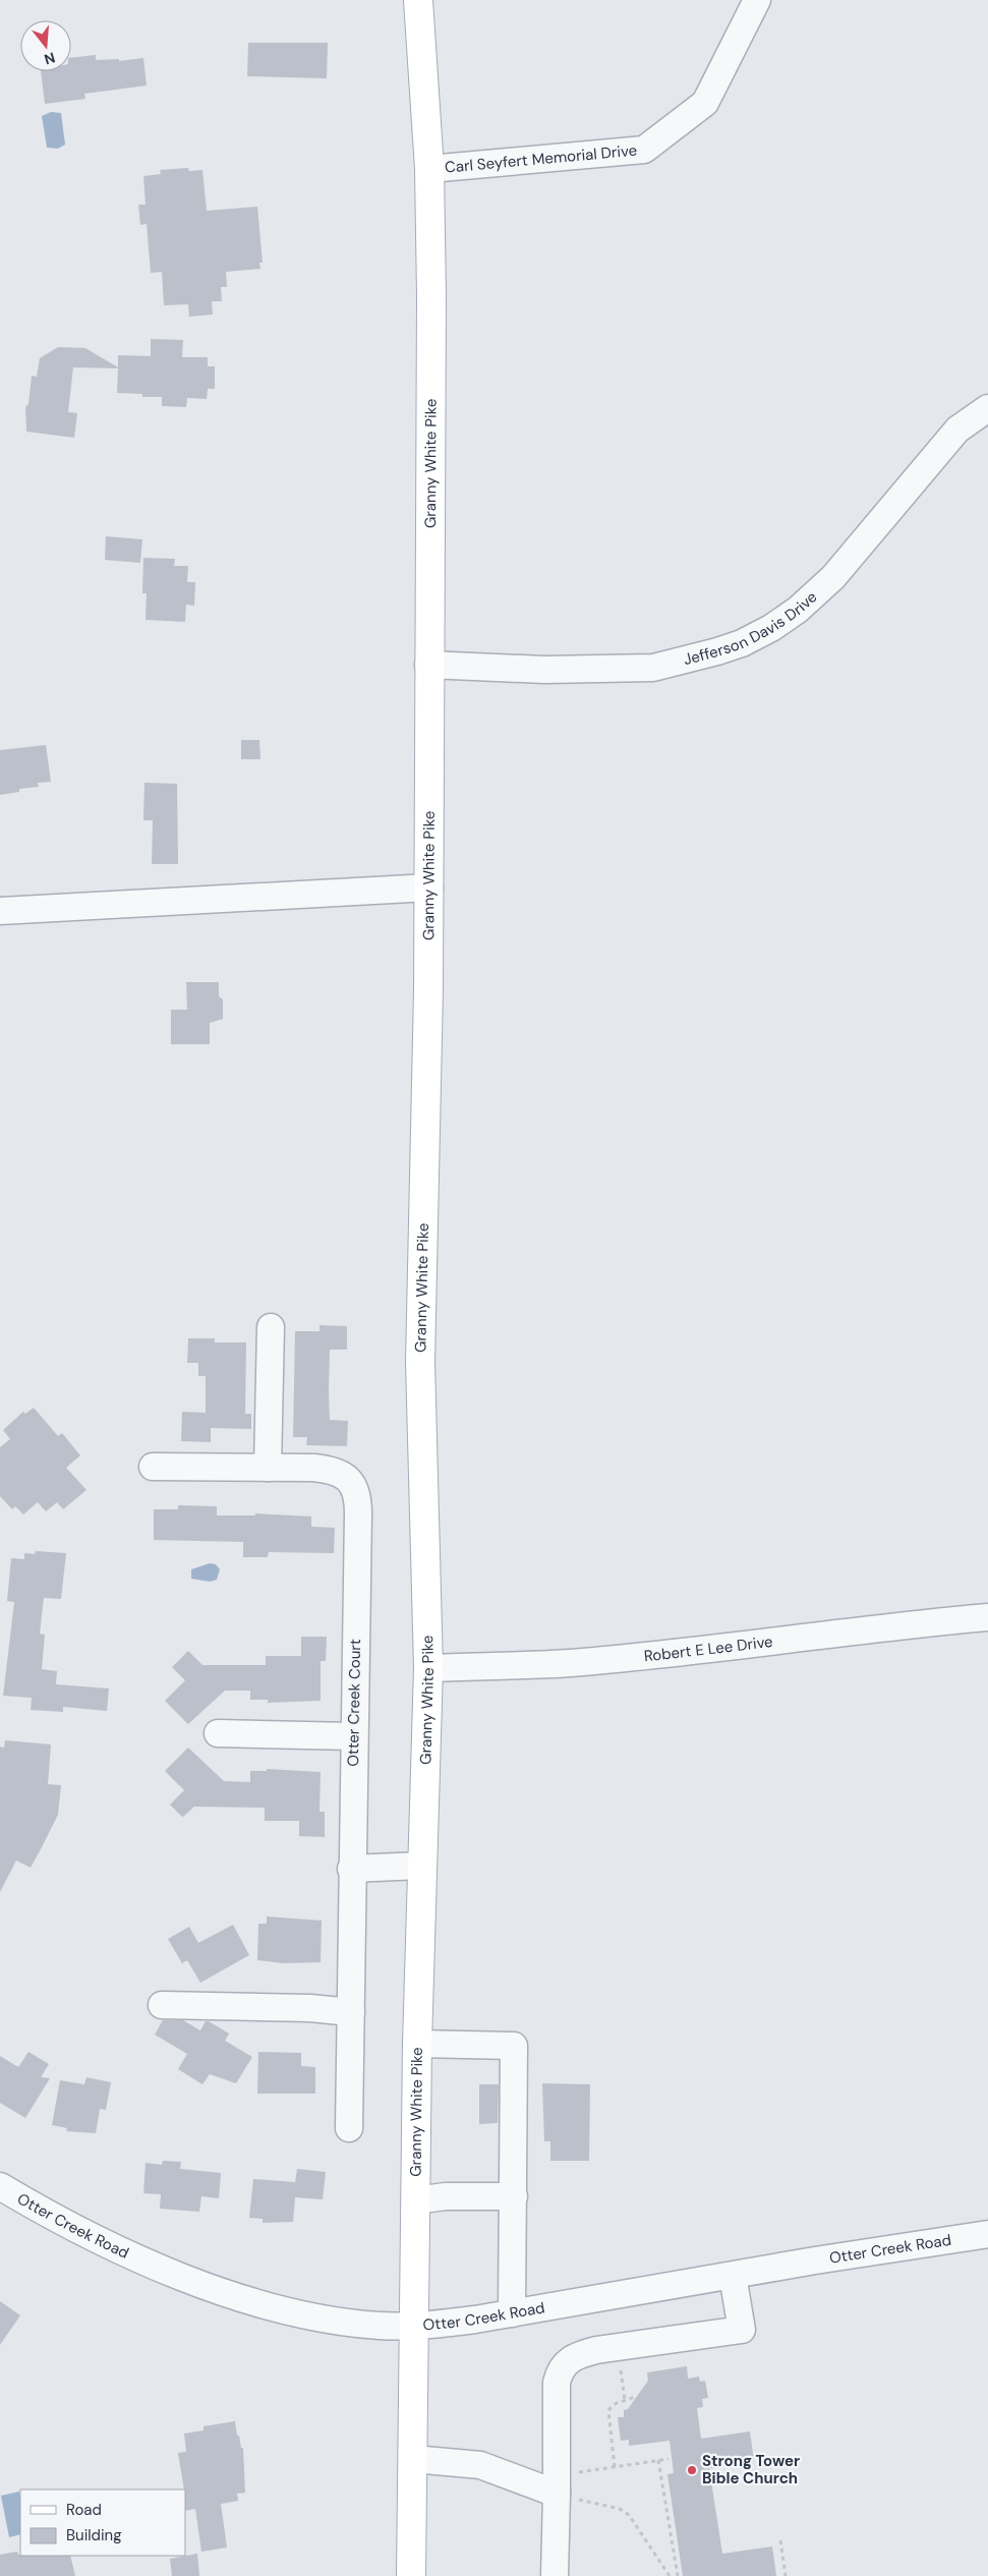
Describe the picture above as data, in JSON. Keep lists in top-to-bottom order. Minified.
{"streets":{"main road":["Granny White Pike"],"street":["Carl Seyfert Memorial Drive","Jefferson Davis Drive","Robert E Lee Drive","Otter Creek Court","Otter Creek Road"]},"crossings":[["Carl Seyfert Memorial Drive","Granny White Pike"],["Granny White Pike","Jefferson Davis Drive"],["Granny White Pike","Robert E Lee Drive"],["Granny White Pike","Otter Creek Road"]],"places":["Strong Tower Bible Church"],"legend":["Road","Building"],"north":"bottom"}
